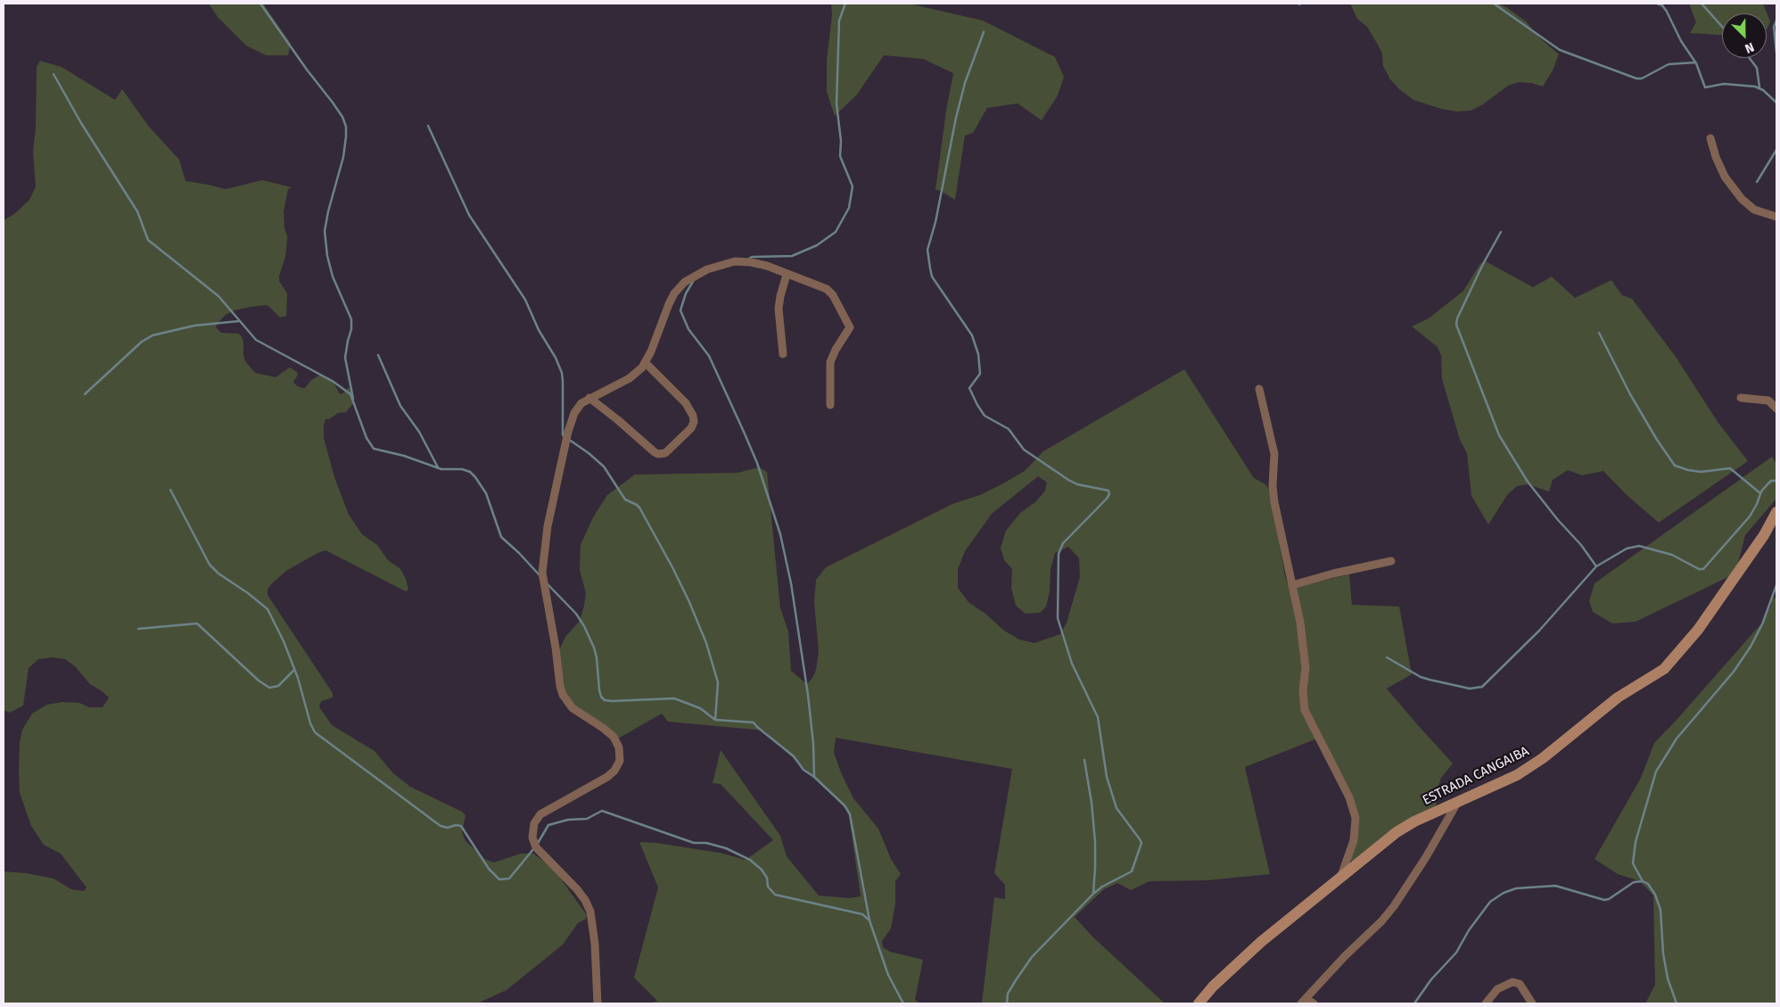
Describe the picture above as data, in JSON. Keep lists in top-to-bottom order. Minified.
{"streets":{"street":["ESTRADA CANGAIBA"]},"north":"bottom right"}
